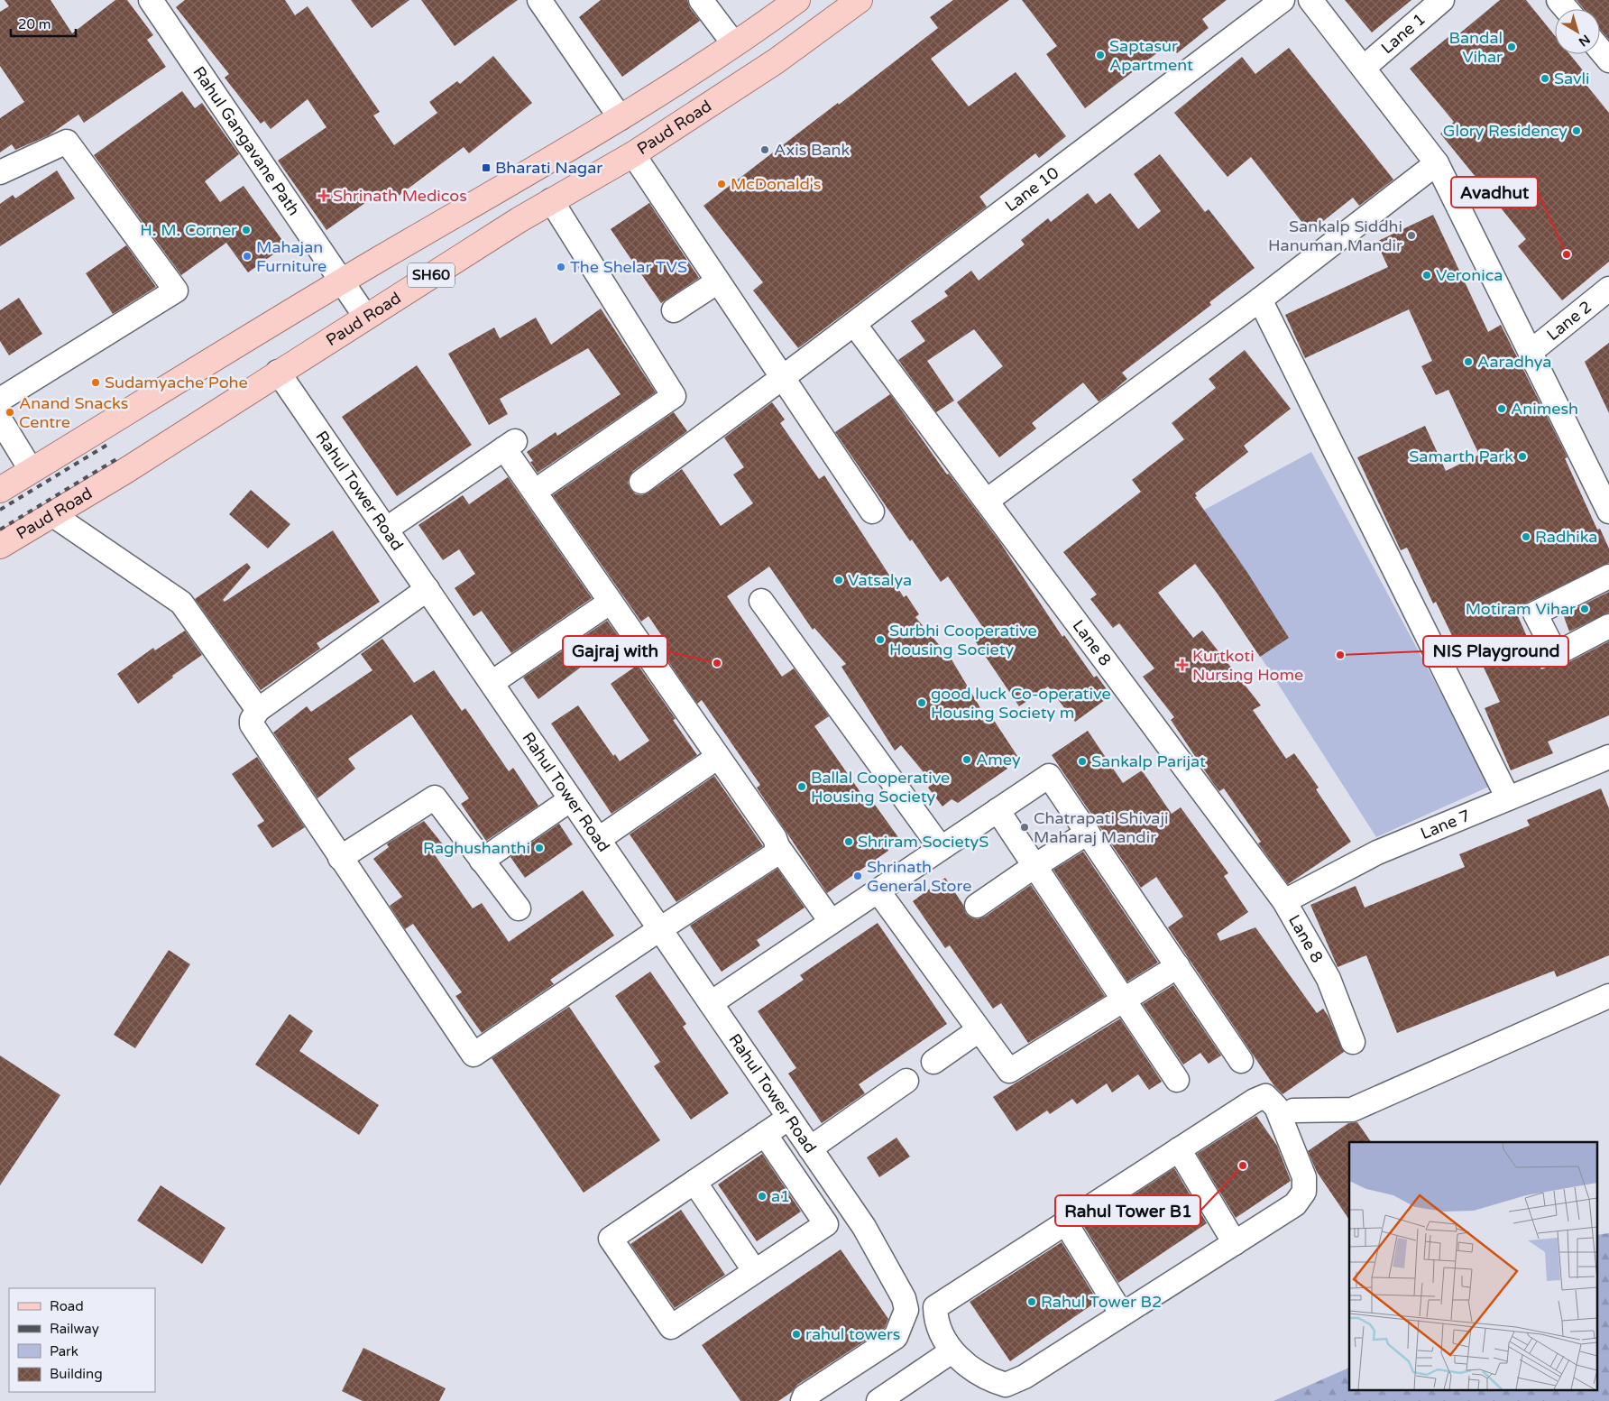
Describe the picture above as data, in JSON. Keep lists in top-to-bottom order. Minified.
{"streets":{"main road":["Paud Road","SH60"],"street":["Lane 1","Rahul Gangavane Path","Lane 10","Lane 2","Rahul Tower Road","Lane 8","Lane 7"]},"crossings":[["Paud Road","Rahul Gangavane Path"],["Paud Road","Rahul Tower Road"],["Rahul Gangavane Path","SH60"],["Lane 10","Lane 8"],["Lane 8","Lane 7"]],"places":{"other":["Bandal Vihar","Saptasur Apartment","Savli","Glory Residency","Axis Bank","McDonald's","H. M. Corner","Sankalp Siddhi Hanuman Mandir","Avadhut","Mahajan Furniture","The Shelar TVS","Veronica","Aaradhya","Sudamyache Pohe","Animesh","Anand Snacks Centre","Samarth Park","Radhika","Vatsalya","Motiram Vihar","Surbhi Cooperative Housing Society","NIS Playground","Gajraj with","good luck Co-operative Housing Society m","Amey","Sankalp Parijat","Ballal Cooperative Housing Society","Chatrapati Shivaji Maharaj Mandir","Shriram SocietyS","Raghushanthi","Shrinath General Store","Rahul Tower B1","a1","Rahul Tower B2","rahul towers"],"transit":["Bharati Nagar"],"health":["Shrinath Medicos","Kurtkoti Nursing Home"]},"legend":["Road","Railway","Park","Building"],"scale_bar":"20 m","north":"bottom right"}
